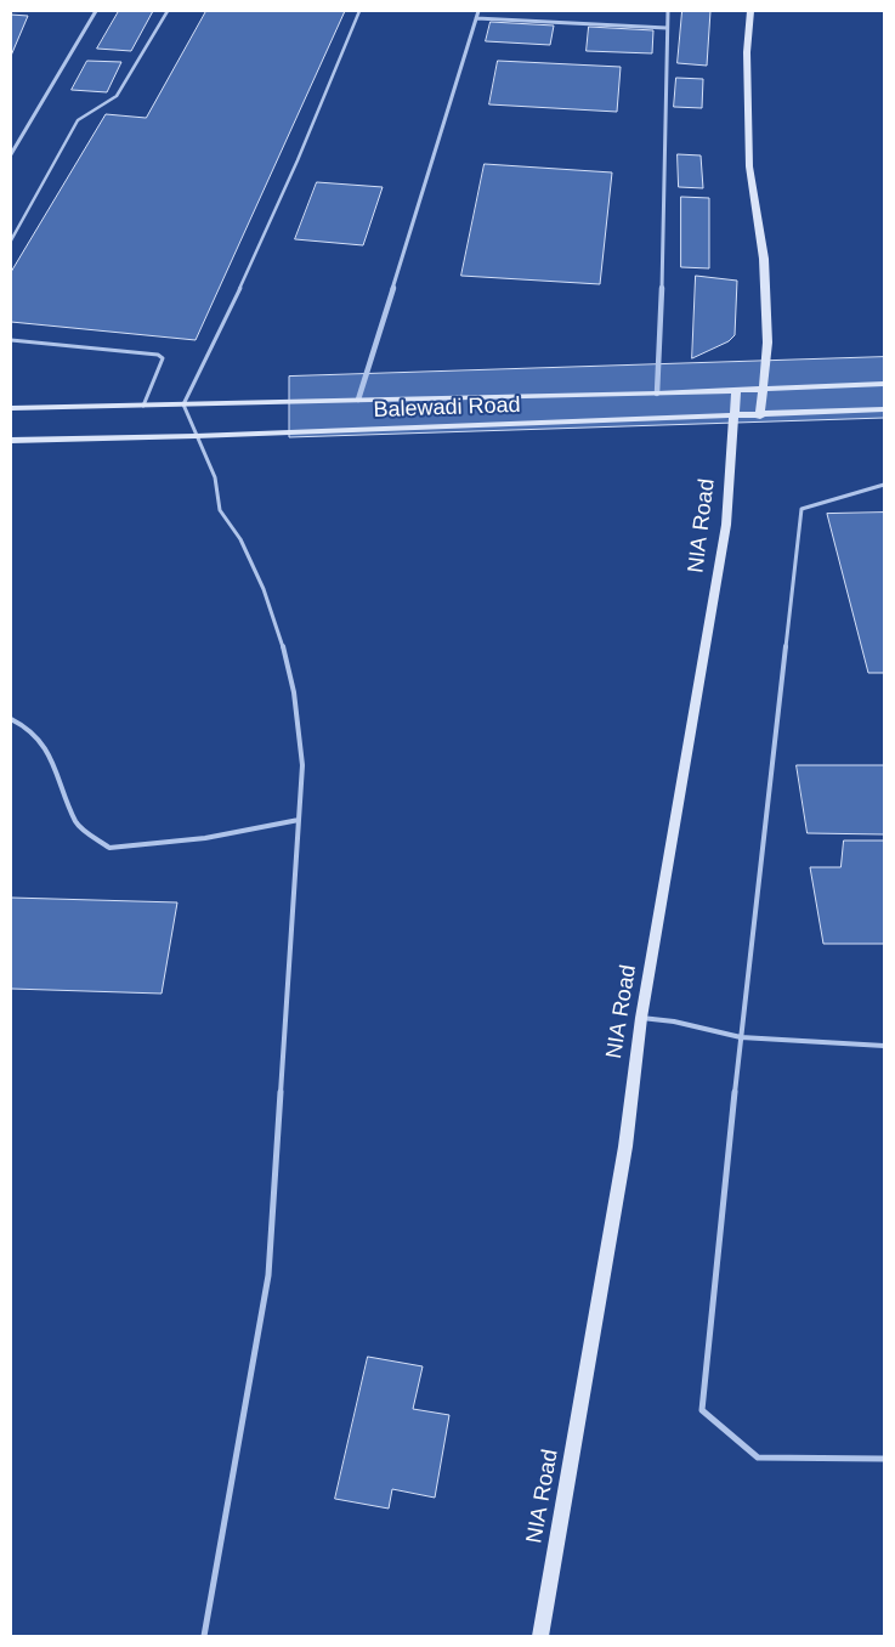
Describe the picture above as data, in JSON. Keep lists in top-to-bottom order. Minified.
{"streets":{"street":["Balewadi Road","NIA Road"]},"crossings":[["Balewadi Road","NIA Road"]]}
